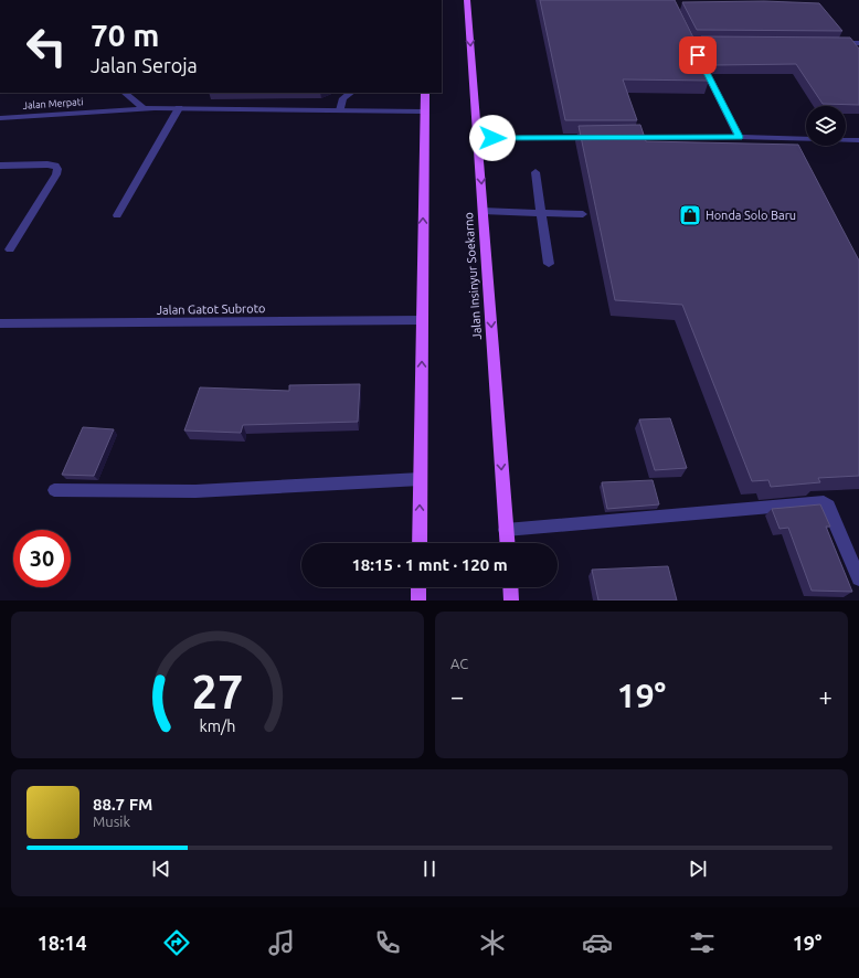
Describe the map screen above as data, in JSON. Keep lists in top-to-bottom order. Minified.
{"streets":{"main road":["Jalan Insinyur Soekarno"],"street":["Jalan Merpati","Jalan Gatot Subroto"]},"places":{"shop":["Honda Solo Baru"]},"page":{"turn":["70 m","Jalan Seroja"],"limit":"30","trip":"18:15 · 1 mnt · 120 m","tile":"AC","heat":["−","19°","+"],"song":["88.7 FM","Musik"],"tabs":["18:14","19°"],"gauge":["27","km/h"]}}
